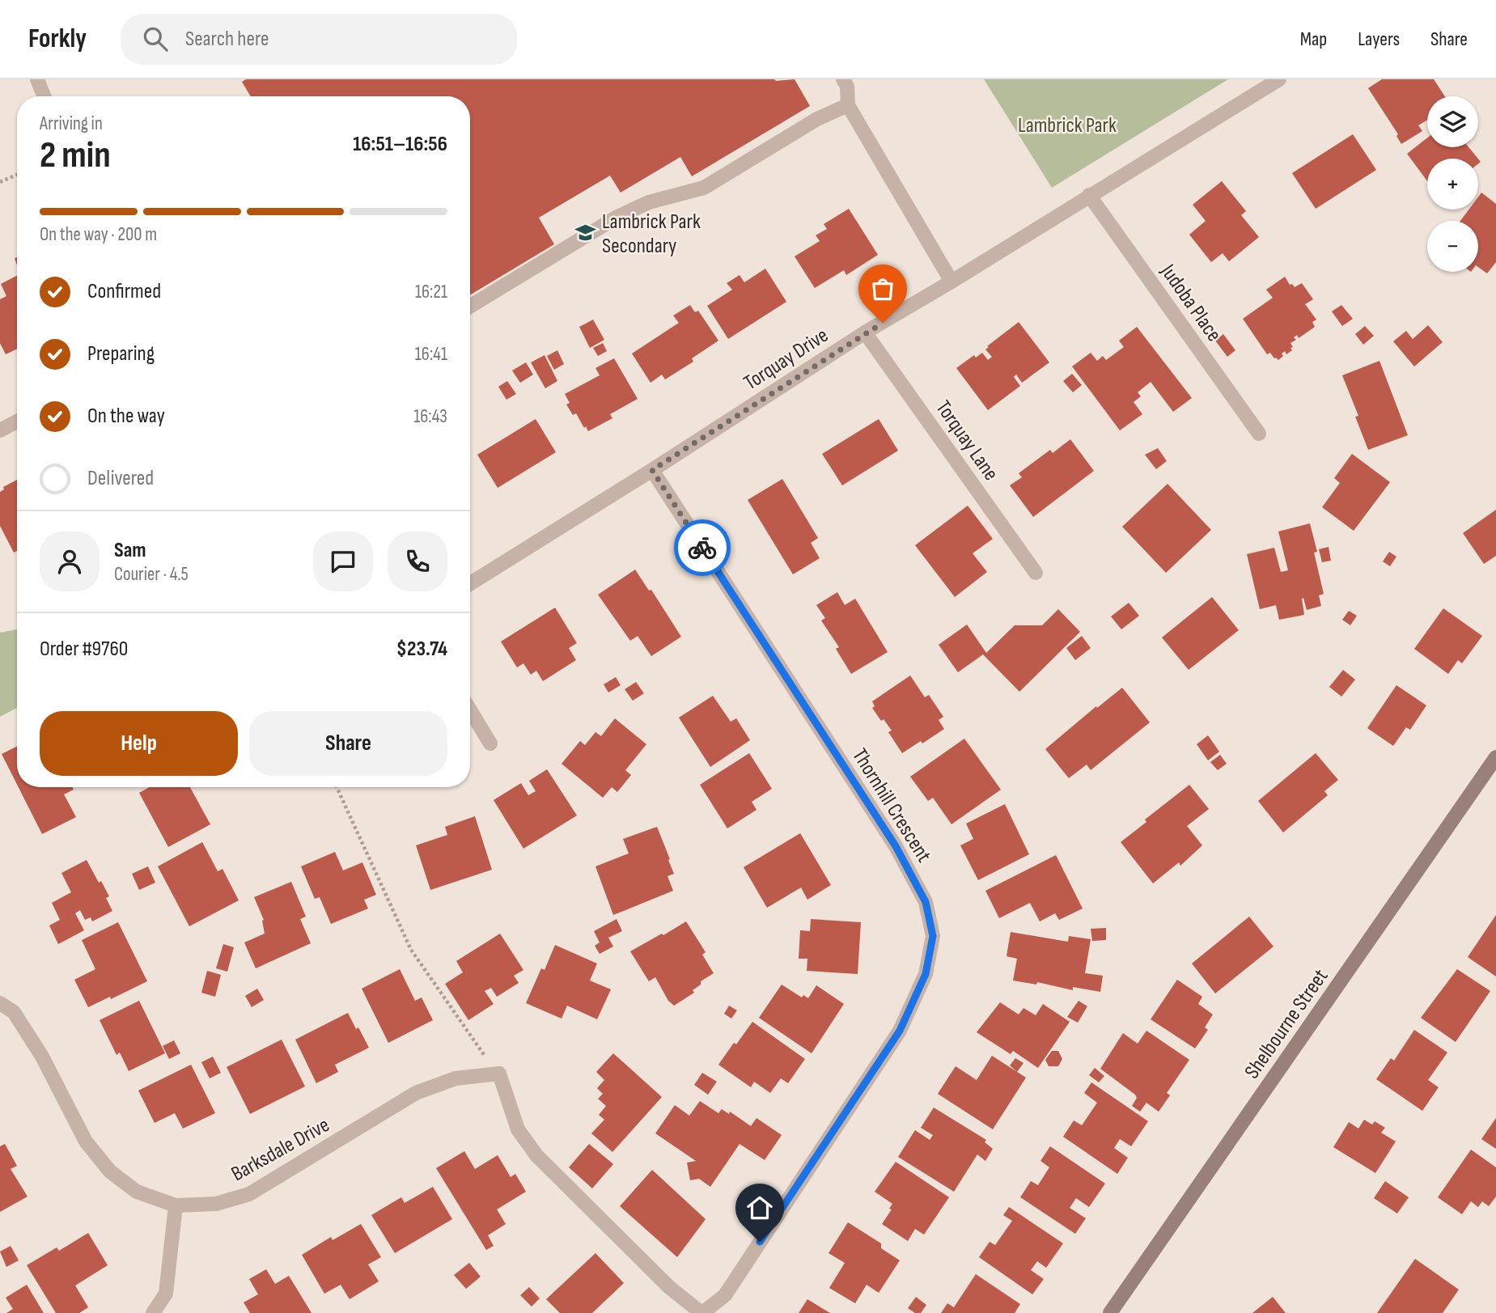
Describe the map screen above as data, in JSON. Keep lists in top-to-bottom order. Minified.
{"streets":{"main road":["Shelbourne Street"],"street":["Judoba Place","Torquay Drive","Torquay Lane","Thornhill Crescent","Barksdale Drive"]},"crossings":[["Judoba Place","Torquay Drive"],["Torquay Drive","Torquay Lane"],["Torquay Drive","Thornhill Crescent"]],"parks":["Lambrick Park"],"places":{"school or university":["Lambrick Park Secondary"]},"page":{"header":"Forkly","search":"Search here","nav":["Map","Layers","Share"],"map_buttons":["+","−"],"heading":["2 min","Arriving in","16:51–16:56"],"panel":["Sam","Courier · 4.5","Order #9760","$23.74"],"bar":"On the way · 200 m","list":[["Confirmed","16:21"],["Preparing","16:41"],["On the way","16:43"],"Delivered"],"buttons":["Help","Share"]}}
